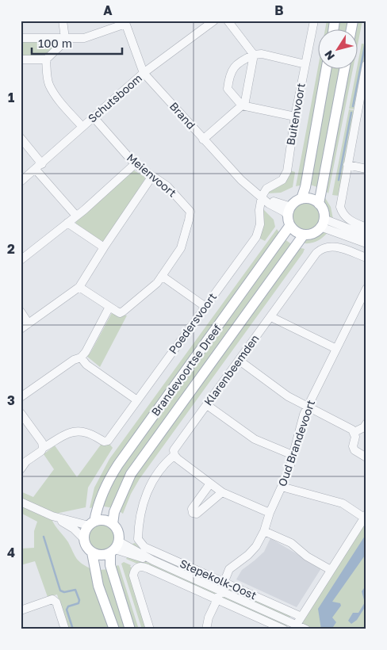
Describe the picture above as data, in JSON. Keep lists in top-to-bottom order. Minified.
{"streets":{"main road":["Brandevoortse Dreef"],"street":["Schutsboom","Buitenvoort","Brand","Meienvoort","Poedersvoort","Klarenbeemden","Oud Brandevoort","Stepekolk-Oost"]},"crossings":[["Schutsboom","Brand"],["Schutsboom","Meienvoort"],["Buitenvoort","Brand"],["Buitenvoort","Poedersvoort"],["Brand","Poedersvoort"],["Brand","Brandevoortse Dreef"],["Brandevoortse Dreef","Stepekolk-Oost"],["Klarenbeemden","Stepekolk-Oost"],["Oud Brandevoort","Stepekolk-Oost"]],"scale_bar":"100 m","north":"bottom left","grid":{"columns":["A","B"],"rows":["1","2","3","4"]}}
